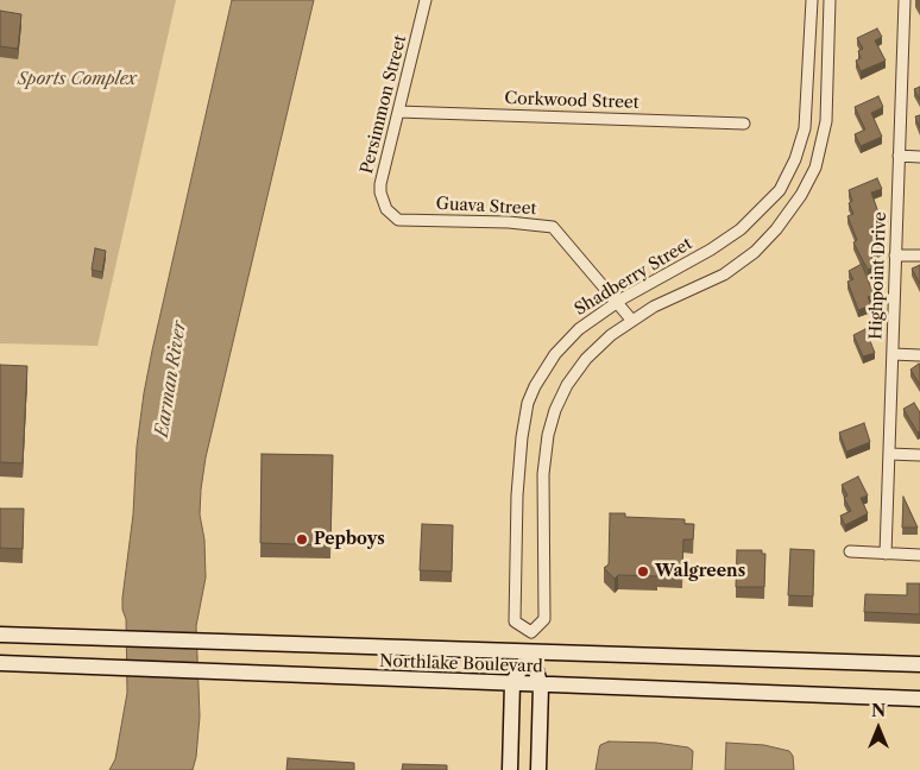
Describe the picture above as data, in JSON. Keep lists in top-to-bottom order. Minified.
{"streets":{"main road":["Northlake Boulevard"],"street":["Corkwood Street","Persimmon Street","Guava Street","Highpoint Drive","Shadberry Street"]},"crossings":[["Corkwood Street","Persimmon Street"],["Persimmon Street","Guava Street"],["Guava Street","Shadberry Street"]],"water":["Earman River"],"parks":["Sports Complex"],"places":["Pepboys","Walgreens"],"north":"top"}
